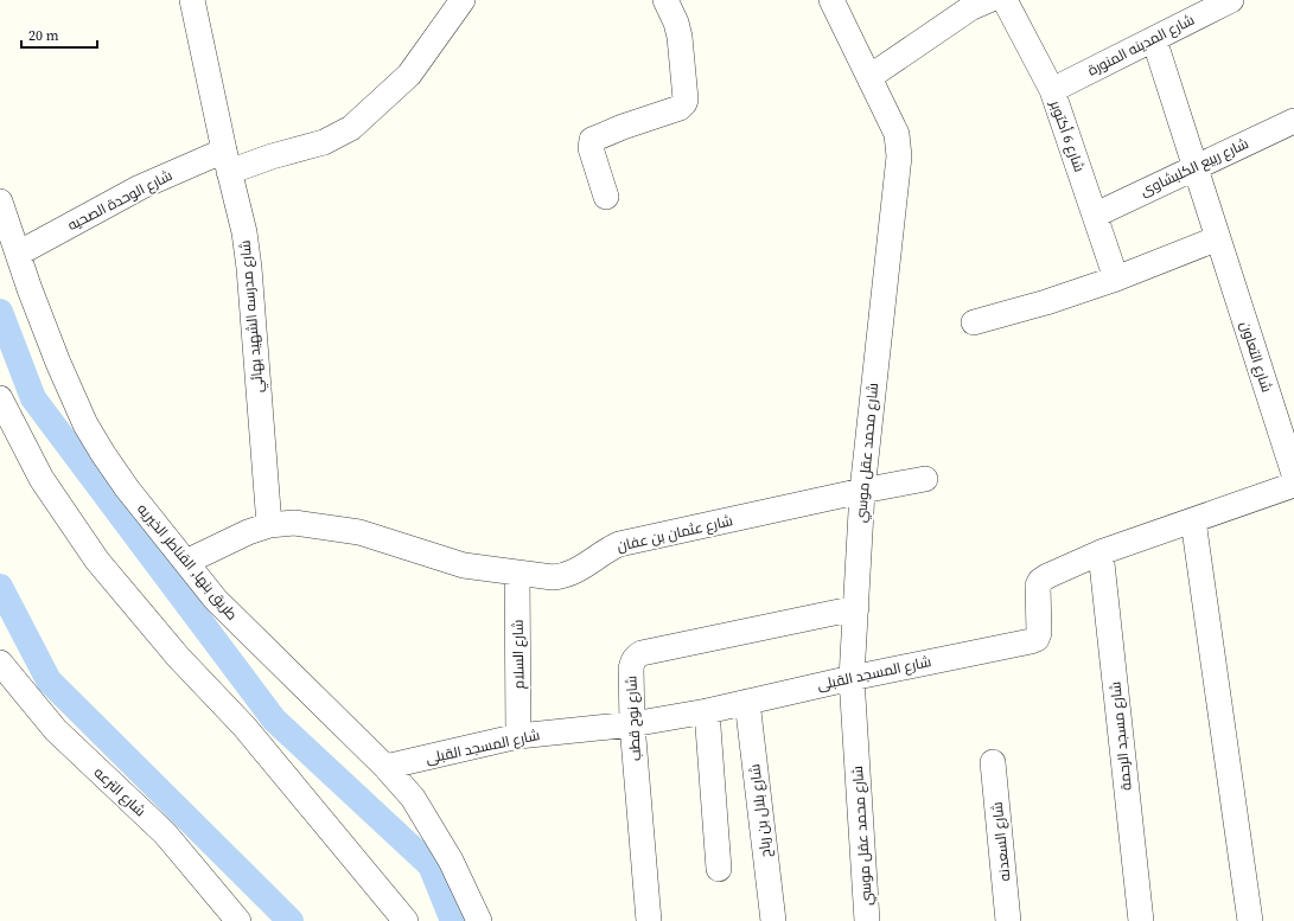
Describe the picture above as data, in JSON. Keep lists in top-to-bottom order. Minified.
{"streets":{"street":["شارع المدينه المنورة","شارع 6 أكتوبر","شارع ربيع الكلبشاوى","شارع الوحدة الصحيه","شارع مدرسه الشهيد بهائي","شارع التعاون","شارع محمد عقل موسي","شارع عثمان بن عفان","طريق بنها, القناطر الخيريه","شارع السلام","شارع المسجد القبلى","شارع نوح قطب","شارع مسجد الرحمة","شارع الترعه","شارع بلال بن رباح","شارع السعدنه"]},"crossings":[["شارع المدينه المنورة","شارع 6 أكتوبر"],["شارع المدينه المنورة","شارع التعاون"],["شارع 6 أكتوبر","شارع ربيع الكلبشاوى"],["شارع ربيع الكلبشاوى","شارع التعاون"],["شارع الوحدة الصحيه","شارع مدرسه الشهيد بهائي"],["شارع الوحدة الصحيه","طريق بنها, القناطر الخيريه"],["شارع مدرسه الشهيد بهائي","شارع عثمان بن عفان"],["شارع محمد عقل موسي","شارع عثمان بن عفان"],["شارع محمد عقل موسي","شارع المسجد القبلى"],["شارع محمد عقل موسي","شارع نوح قطب"],["شارع عثمان بن عفان","طريق بنها, القناطر الخيريه"],["شارع عثمان بن عفان","شارع السلام"],["طريق بنها, القناطر الخيريه","شارع المسجد القبلى"],["شارع السلام","شارع المسجد القبلى"],["شارع المسجد القبلى","شارع نوح قطب"],["شارع المسجد القبلى","شارع مسجد الرحمة"],["شارع المسجد القبلى","شارع بلال بن رباح"]],"scale_bar":"20 m"}
